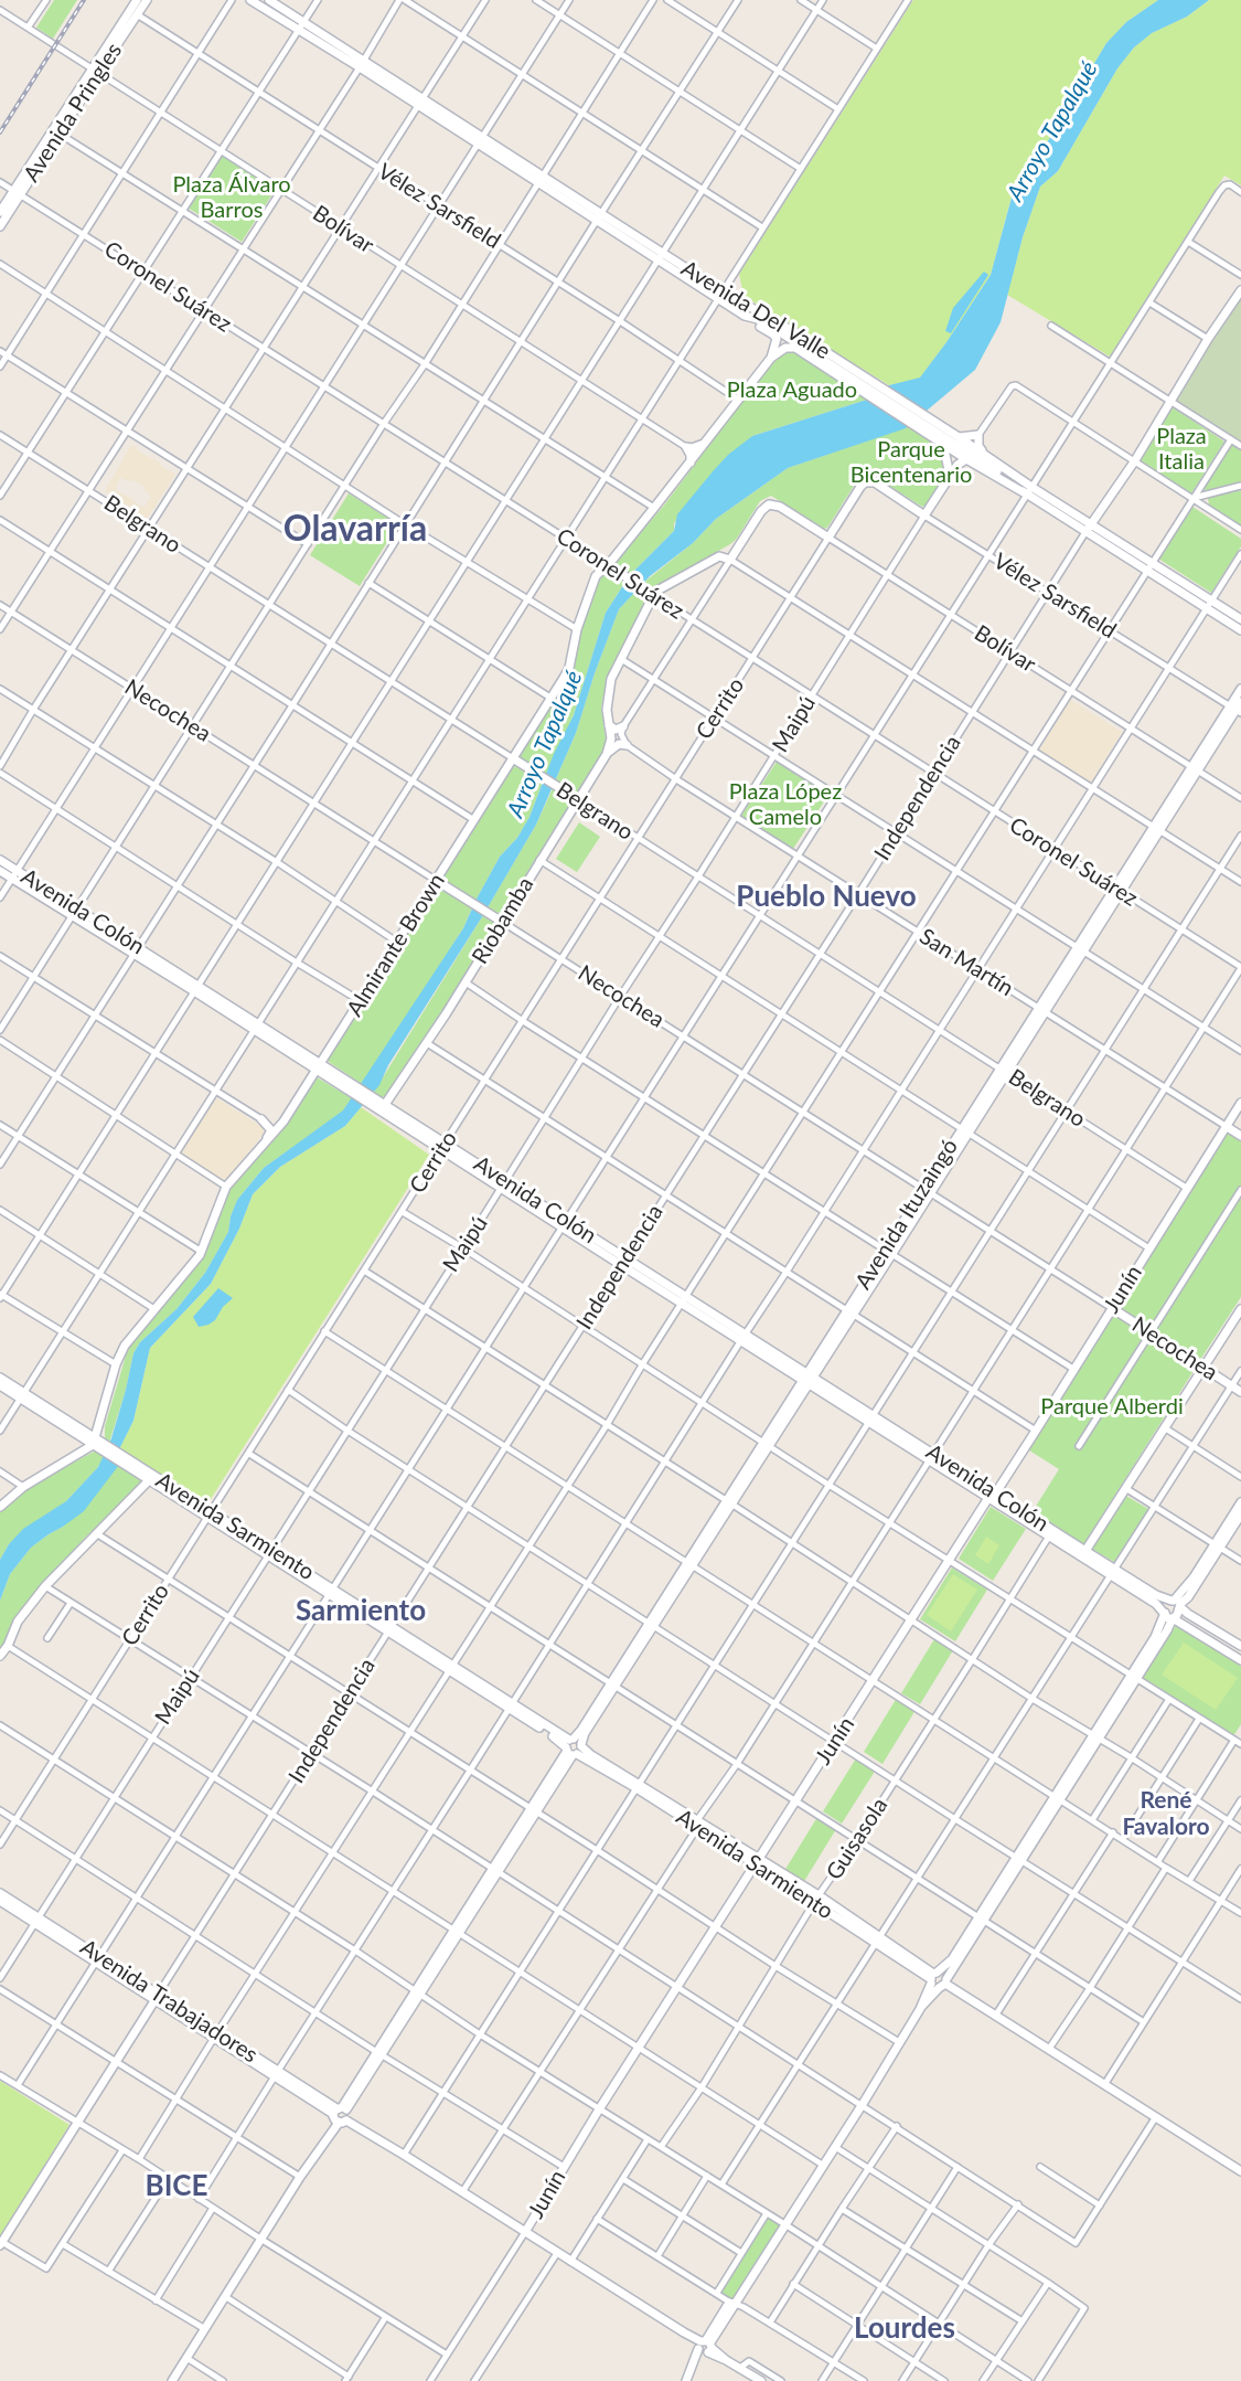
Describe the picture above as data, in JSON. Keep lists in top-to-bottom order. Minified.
{"streets":{"main road":["Avenida Pringles","Vélez Sarsfield","Bolívar","Coronel Suárez","Avenida Del Valle","Belgrano","Cerrito","Necochea","Maipú","Independencia","Avenida Colón","Riobamba","Almirante Brown","San Martín","Avenida Ituzaingó","Junín","Avenida Sarmiento","Avenida Trabajadores"],"street":["Guisasola"]},"crossings":[["Avenida Pringles","Vélez Sarsfield"],["Avenida Pringles","Bolívar"],["Avenida Pringles","Coronel Suárez"],["Vélez Sarsfield","Cerrito"],["Vélez Sarsfield","Maipú"],["Vélez Sarsfield","Independencia"],["Vélez Sarsfield","Almirante Brown"],["Vélez Sarsfield","Avenida Ituzaingó"],["Bolívar","Cerrito"],["Bolívar","Maipú"],["Bolívar","Independencia"],["Bolívar","Avenida Ituzaingó"],["Coronel Suárez","Cerrito"],["Coronel Suárez","Maipú"],["Coronel Suárez","Independencia"],["Coronel Suárez","Riobamba"],["Coronel Suárez","Almirante Brown"],["Coronel Suárez","Avenida Ituzaingó"],["Avenida Del Valle","Maipú"],["Avenida Del Valle","Independencia"],["Avenida Del Valle","Almirante Brown"],["Belgrano","Cerrito"],["Belgrano","Maipú"],["Belgrano","Independencia"],["Belgrano","Riobamba"],["Belgrano","Almirante Brown"],["Belgrano","Avenida Ituzaingó"],["Belgrano","Junín"],["Cerrito","Necochea"],["Cerrito","Avenida Colón"],["Cerrito","San Martín"],["Cerrito","Avenida Sarmiento"],["Necochea","Maipú"],["Necochea","Independencia"],["Necochea","Riobamba"],["Necochea","Almirante Brown"],["Necochea","Avenida Ituzaingó"],["Necochea","Junín"],["Maipú","Avenida Colón"],["Maipú","San Martín"],["Maipú","Avenida Sarmiento"],["Maipú","Avenida Trabajadores"],["Independencia","Avenida Colón"],["Independencia","San Martín"],["Independencia","Avenida Sarmiento"],["Independencia","Avenida Trabajadores"],["Avenida Colón","Riobamba"],["Avenida Colón","Almirante Brown"],["Avenida Colón","Avenida Ituzaingó"],["Avenida Colón","Junín"],["Avenida Colón","Guisasola"],["Almirante Brown","Avenida Sarmiento"],["San Martín","Avenida Ituzaingó"],["San Martín","Junín"],["Avenida Ituzaingó","Avenida Sarmiento"],["Avenida Ituzaingó","Avenida Trabajadores"],["Junín","Avenida Sarmiento"],["Junín","Avenida Trabajadores"],["Avenida Sarmiento","Guisasola"]],"districts":["Olavarría","Pueblo Nuevo","Sarmiento","René Favaloro","BICE","Lourdes"],"water":["Arroyo Tapalqué"],"parks":["Plaza Álvaro Barros","Plaza Aguado","Plaza Italia","Parque Bicentenario","Plaza López Camelo","Parque Alberdi"]}
